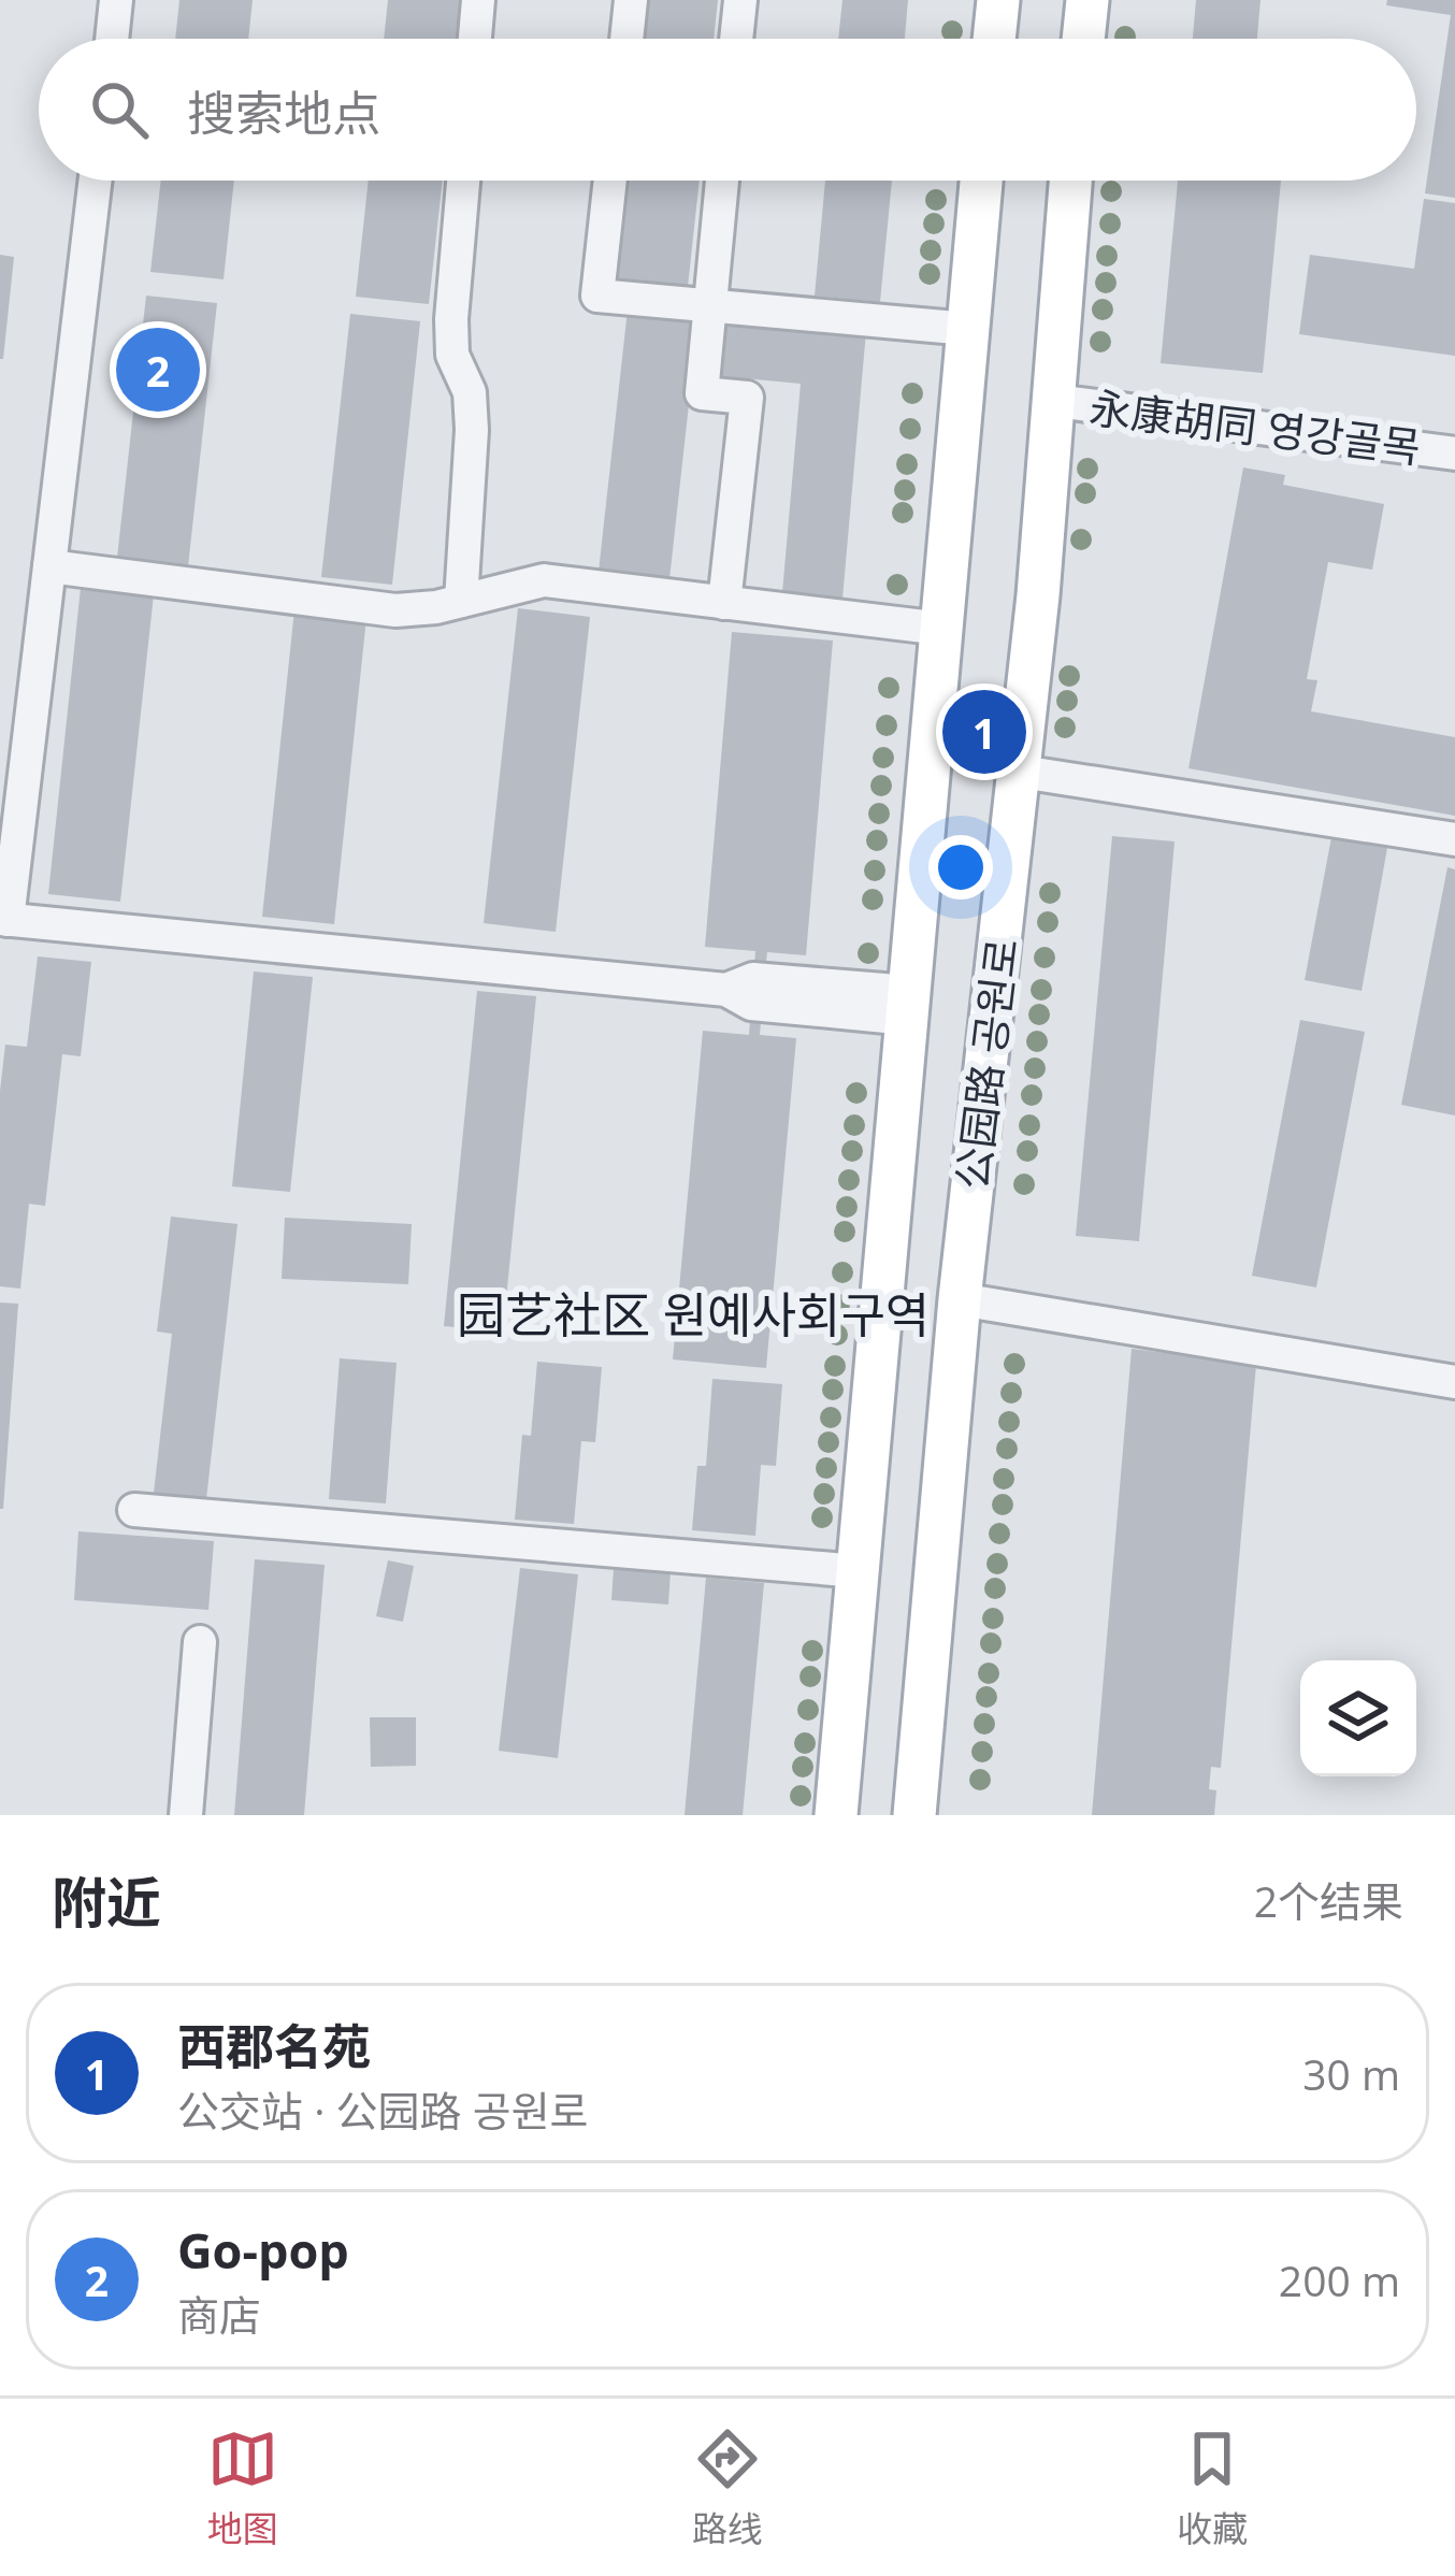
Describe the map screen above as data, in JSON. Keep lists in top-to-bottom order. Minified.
{"streets":{"main road":["公园路 공원로"],"street":["永康胡同 영강골목"]},"crossings":[["永康胡同 영강골목","公园路 공원로"]],"districts":["园艺社区 원예사회구역"],"page":{"search":"搜索地点","pins":["2","1"],"heading":["附近","2个结果"],"list":[{"mark":"1","name":"西郡名苑","note":"公交站 · 公园路 공원로","value":"30 m"},{"mark":"2","name":"Go-pop","note":"商店","value":"200 m"}],"nav":["地图","路线","收藏"]}}
